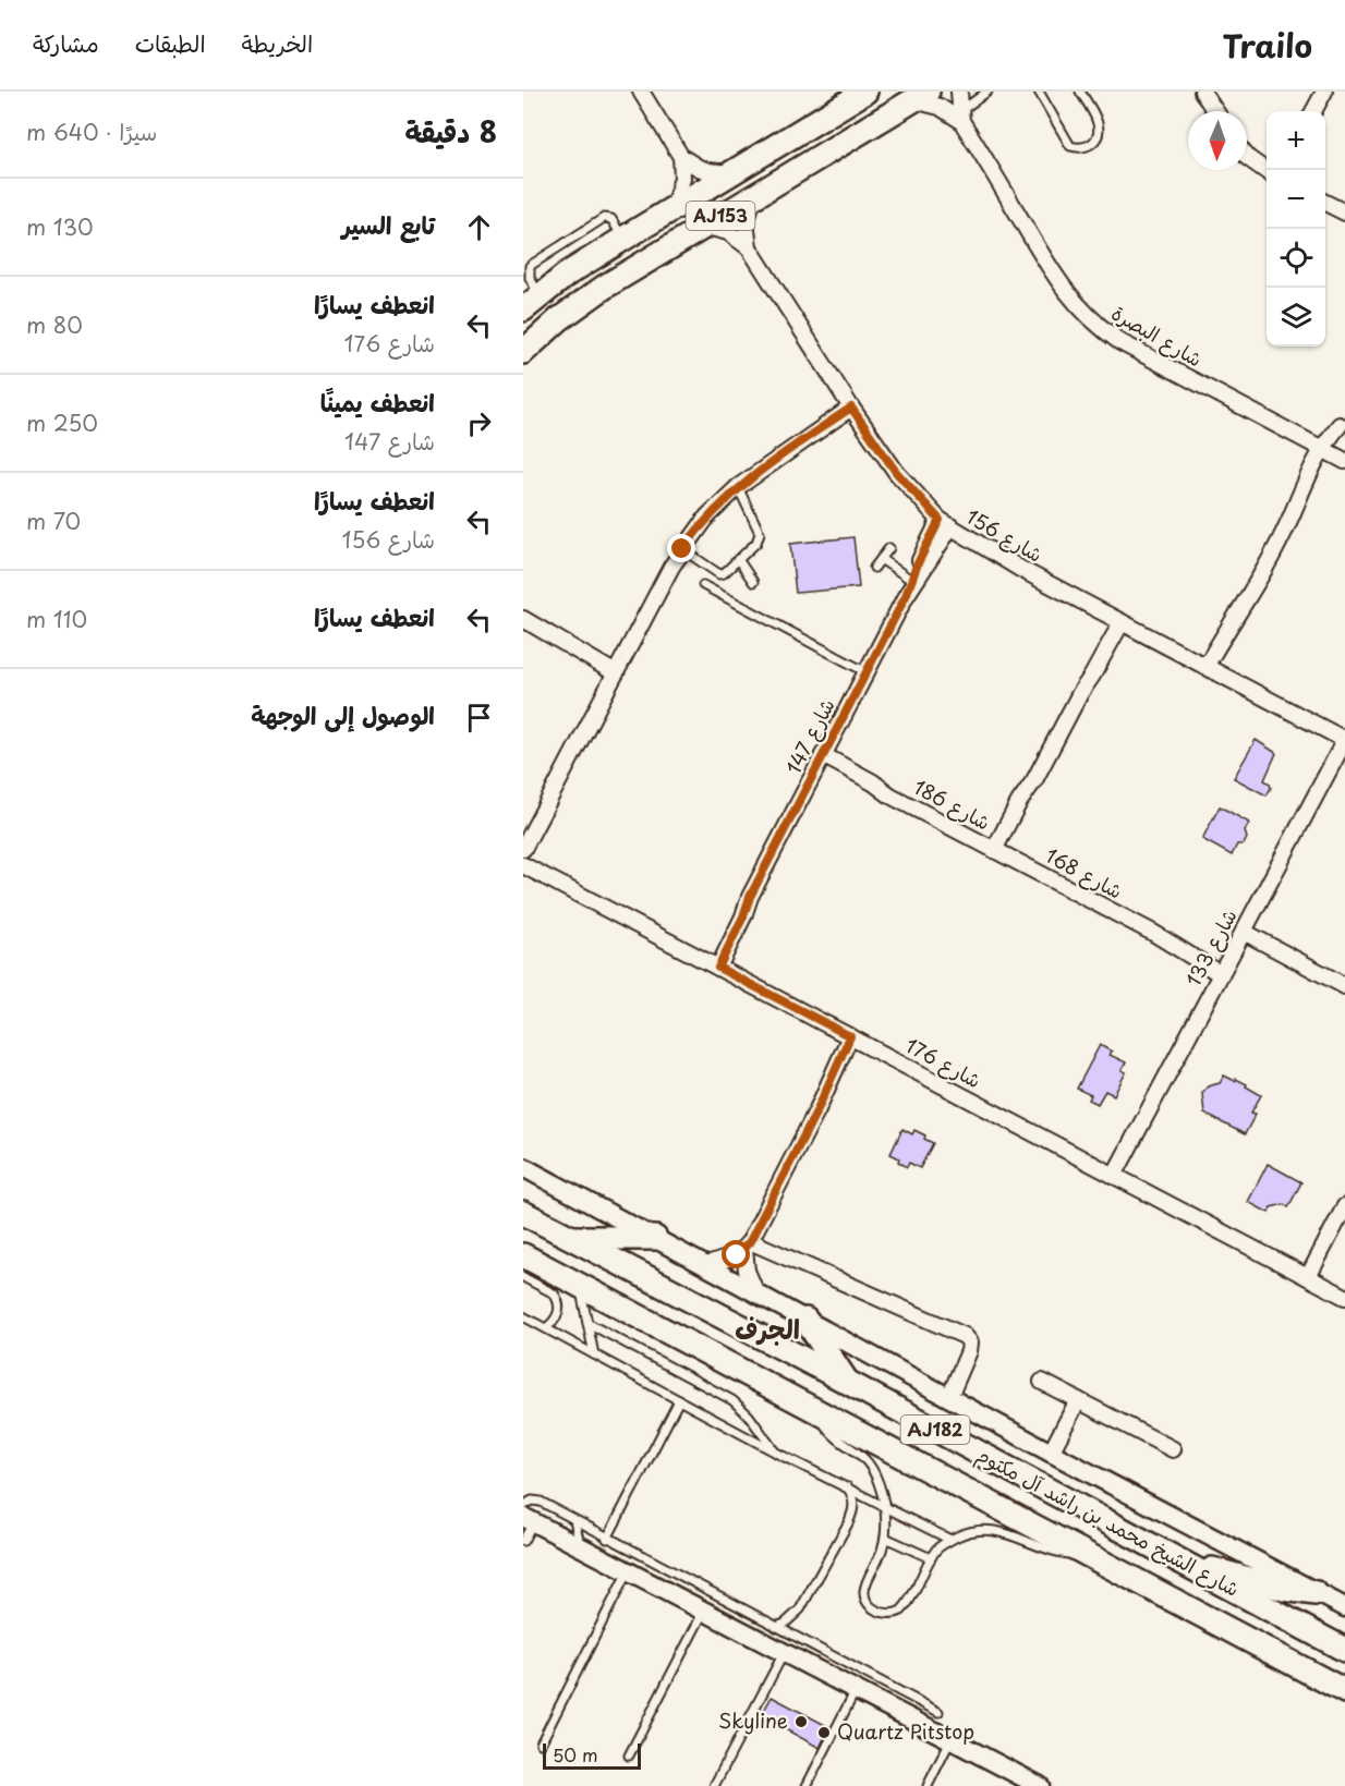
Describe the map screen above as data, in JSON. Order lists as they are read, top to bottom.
{
  "streets": {
    "main road": ["AJ153", "AJ182", "شارع الشيخ محمد بن راشد آل مكتوم"],
    "street": [
      "شارع البصرة",
      "شارع 156",
      "شارع 147",
      "شارع 186",
      "شارع 168",
      "شارع 133",
      "شارع 176"
    ]
  },
  "crossings": [
    ["AJ153", "شارع البصرة"],
    ["AJ153", "شارع 156"],
    ["شارع 156", "شارع 147"],
    ["شارع 156", "شارع 133"],
    ["شارع 147", "شارع 186"],
    ["شارع 147", "شارع 176"],
    ["شارع 186", "شارع 168"],
    ["شارع 168", "شارع 133"],
    ["شارع 133", "شارع 176"]
  ],
  "districts": ["الجرف"],
  "places": ["Skyline", "Quartz Pitstop"],
  "scale_bar": "50 m",
  "north": "bottom",
  "page": {
    "header": "Trailo",
    "nav": ["الخريطة", "الطبقات", "مشاركة"],
    "heading": ["8 دقيقة", "سيرًا · 640 m"],
    "map_buttons": ["+", "−"],
    "list": [
      ["تابع السير", "130 m"],
      ["انعطف يسارًا", "شارع 176", "80 m"],
      ["انعطف يمينًا", "شارع 147", "250 m"],
      ["انعطف يسارًا", "شارع 156", "70 m"],
      ["انعطف يسارًا", "110 m"],
      "الوصول إلى الوجهة"
    ],
    "scale": "50 m"
  }
}
